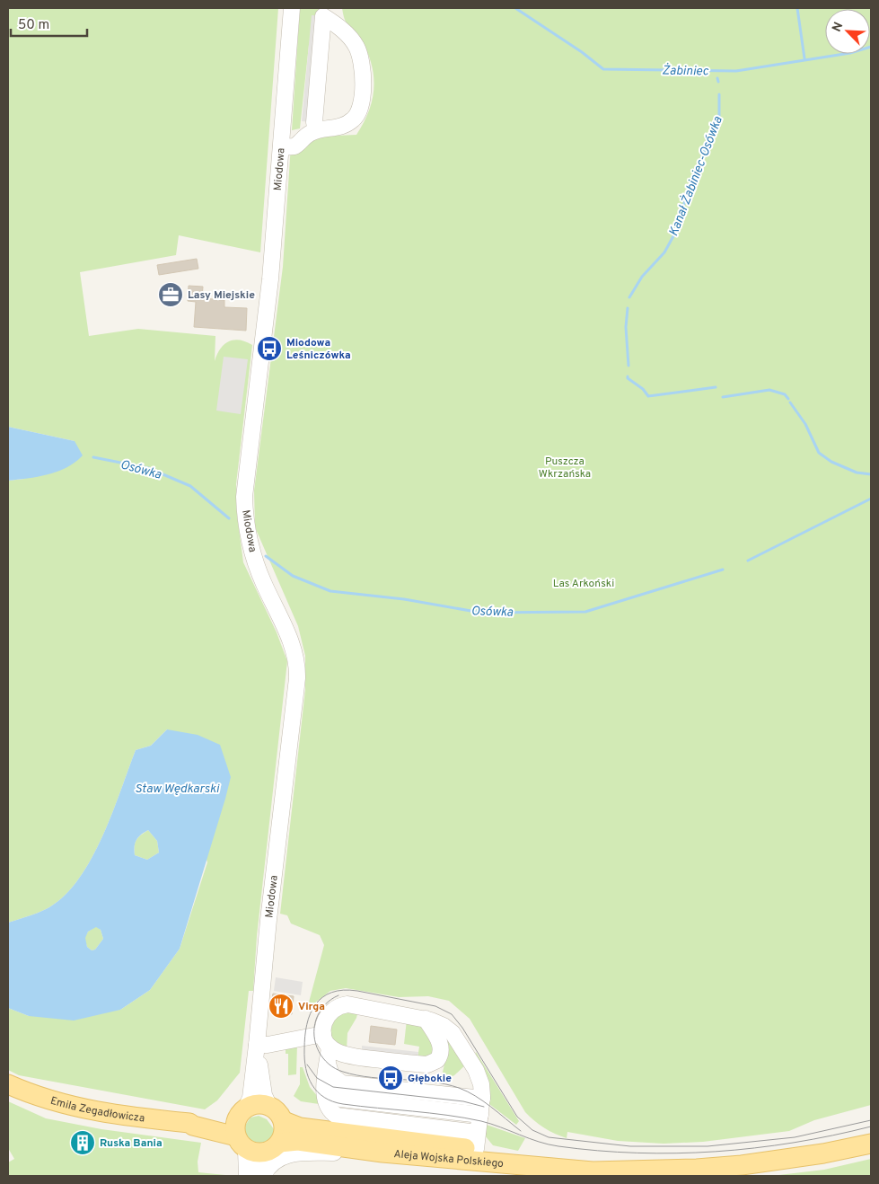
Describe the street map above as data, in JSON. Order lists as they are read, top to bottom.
{
  "streets": {
    "main road": ["Emila Zegadłowicza", "Aleja Wojska Polskiego"],
    "street": ["Miodowa"]
  },
  "crossings": [
    ["Miodowa", "Emila Zegadłowicza"],
    ["Miodowa", "Aleja Wojska Polskiego"],
    ["Emila Zegadłowicza", "Aleja Wojska Polskiego"]
  ],
  "water": [
    "Żabiniec",
    "Kanał Żabiniec-Osówka",
    "Osówka",
    "Staw Wędkarski"
  ],
  "parks": ["Puszcza Wkrzańska", "Las Arkoński"],
  "places": {
    "office": ["Lasy Miejskie"],
    "bus stop": ["Miodowa Leśniczówka", "Głębokie"],
    "restaurant": ["Virga"],
    "building": ["Ruska Bania"]
  },
  "scale_bar": "50 m",
  "north": "top left"
}
